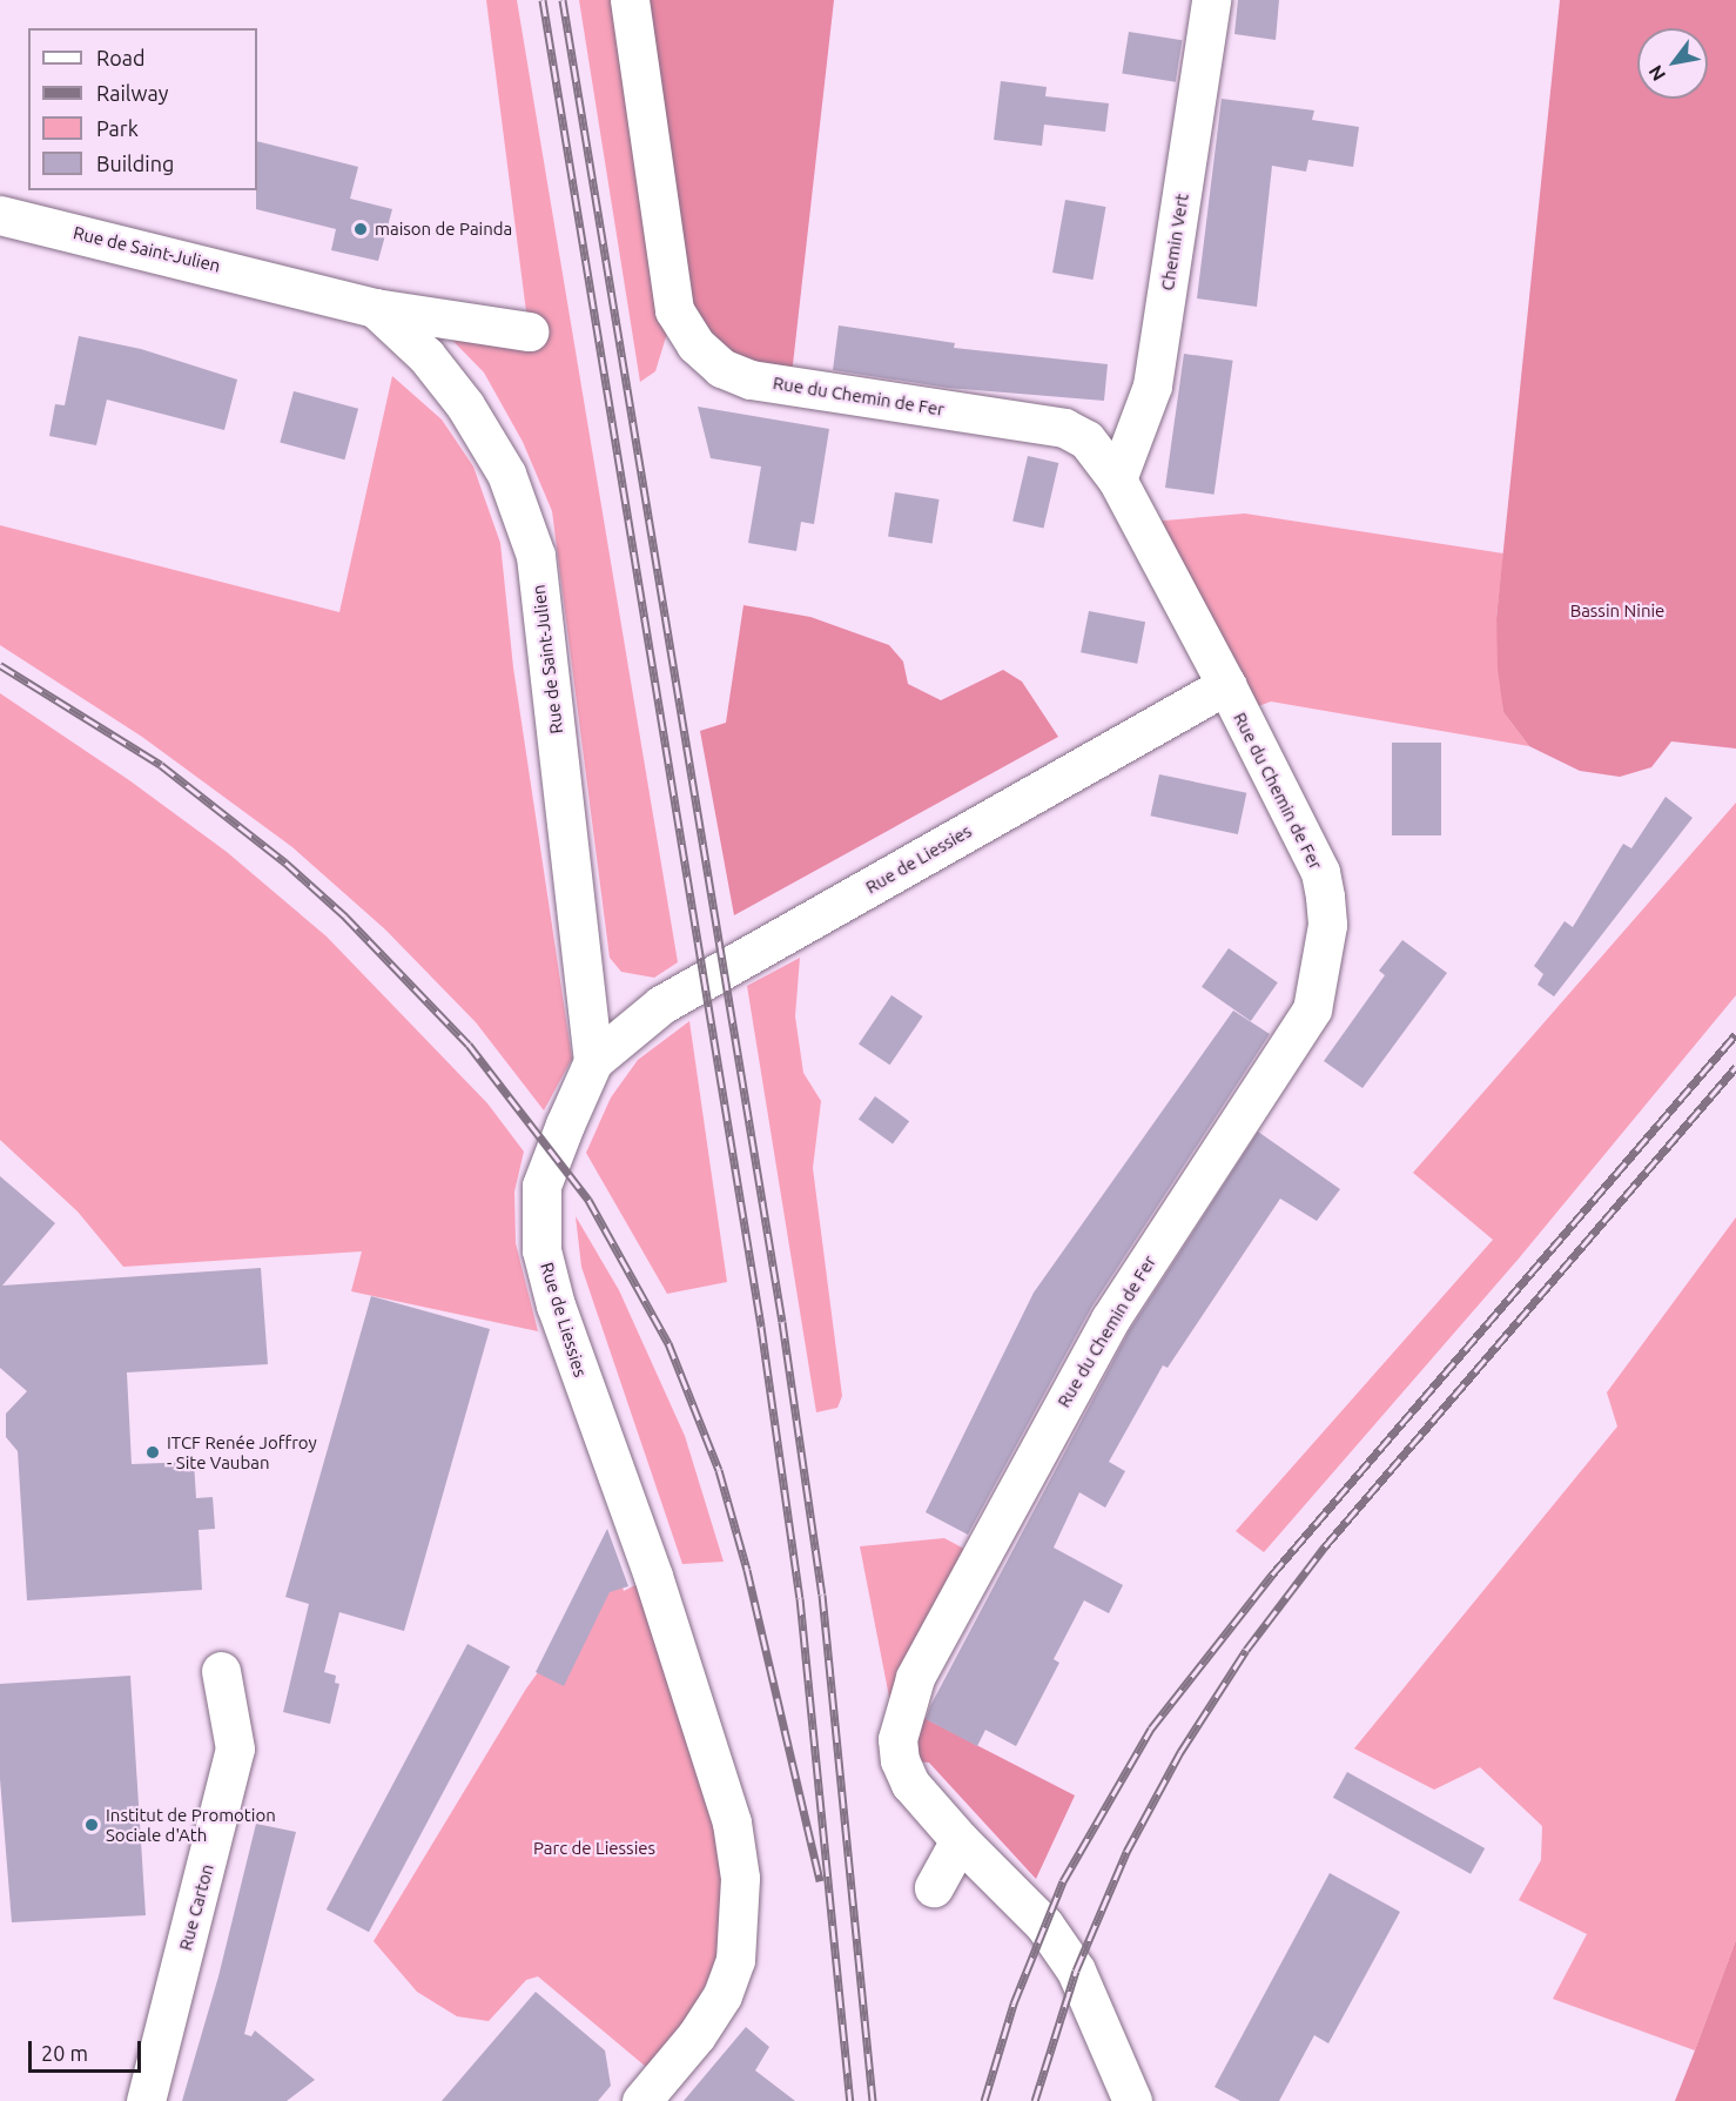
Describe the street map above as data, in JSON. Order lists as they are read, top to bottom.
{
  "streets": {
    "street": [
      "Chemin Vert",
      "Rue de Saint-Julien",
      "Rue du Chemin de Fer",
      "Rue de Liessies",
      "Rue Carton"
    ]
  },
  "crossings": [
    ["Chemin Vert", "Rue du Chemin de Fer"],
    ["Rue de Saint-Julien", "Rue de Liessies"],
    ["Rue du Chemin de Fer", "Rue de Liessies"]
  ],
  "parks": ["Bassin Ninie", "Parc de Liessies"],
  "places": ["maison de Painda", "ITCF Renée Joffroy - Site Vauban", "Institut de Promotion Sociale d'Ath"],
  "legend": [
    "Road",
    "Railway",
    "Park",
    "Building"
  ],
  "scale_bar": "20 m",
  "north": "bottom left"
}
